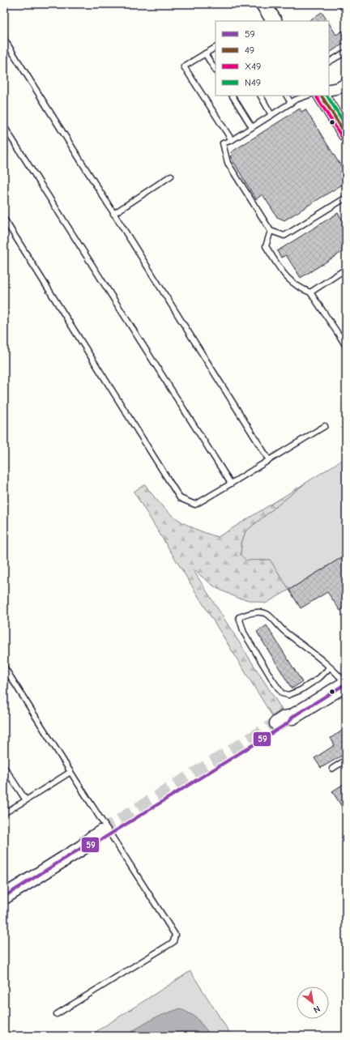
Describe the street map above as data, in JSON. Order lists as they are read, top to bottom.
{
  "lines": [
    "transit line 49",
    "transit line N49",
    "transit line X49",
    "transit line 59"
  ],
  "legend": [
    "59",
    "49",
    "X49",
    "N49"
  ],
  "north": "bottom right"
}
